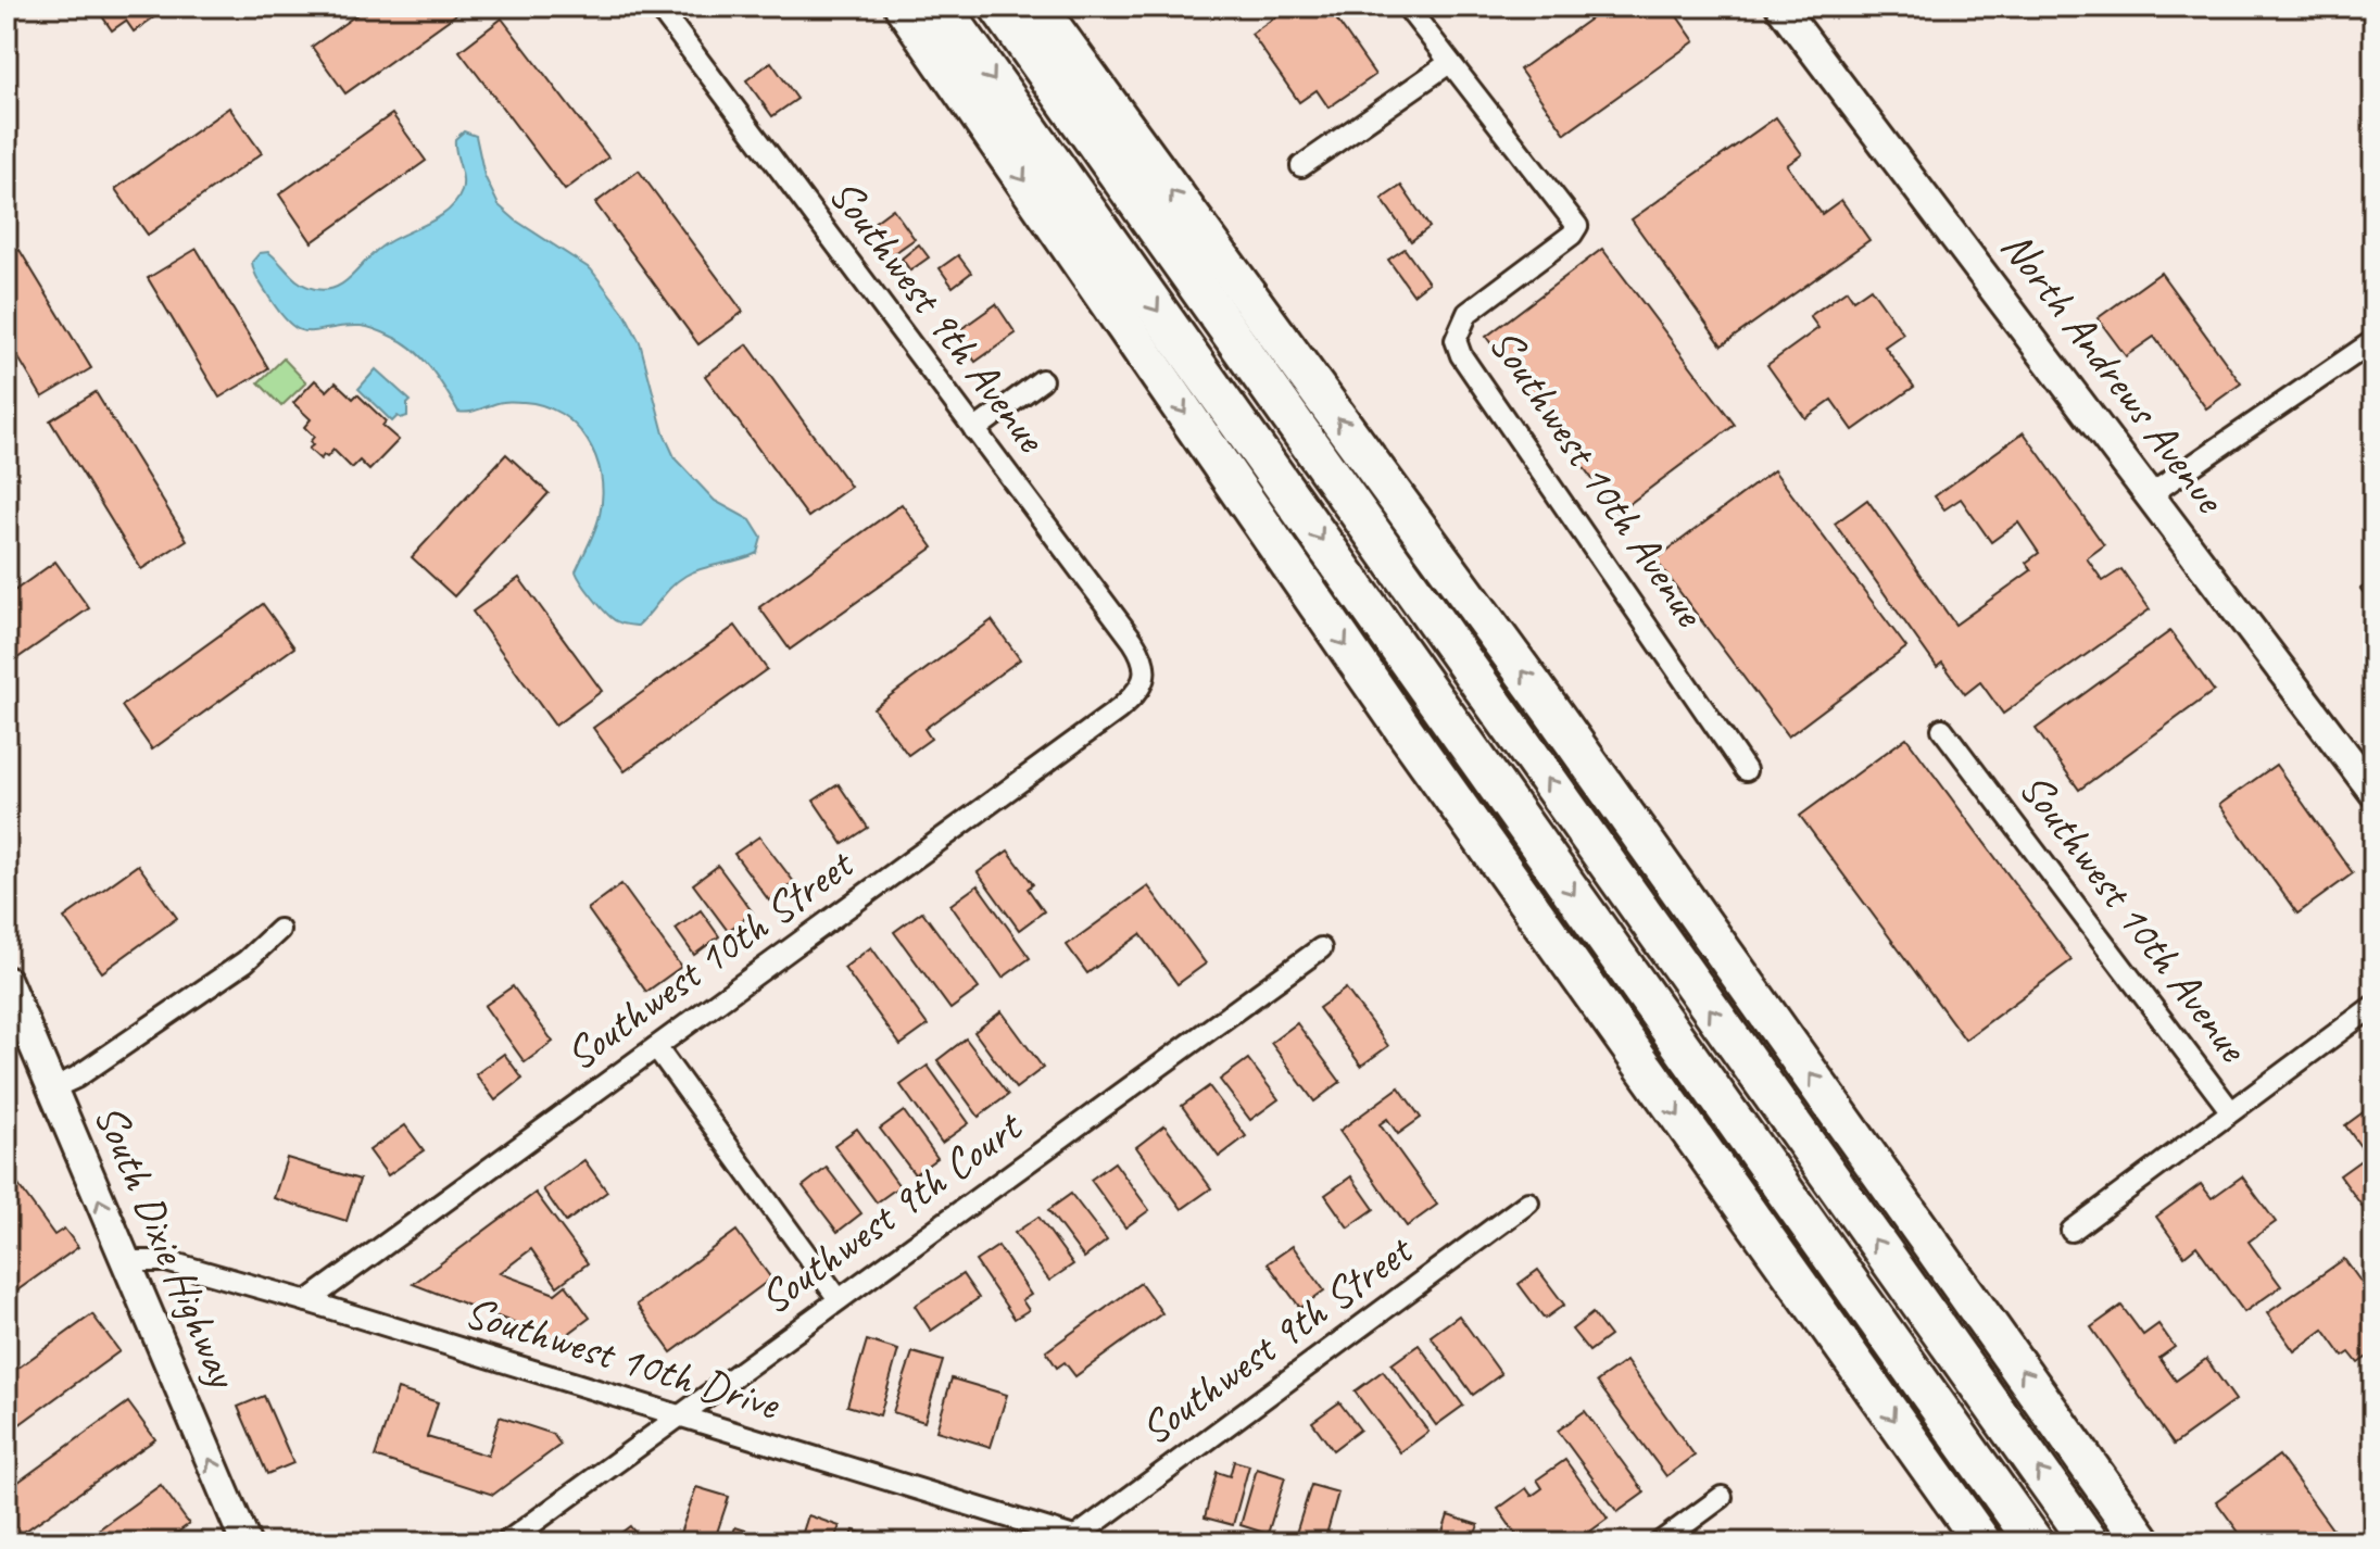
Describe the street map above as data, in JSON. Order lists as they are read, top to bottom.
{
  "streets": {
    "main road": ["North Andrews Avenue", "South Dixie Highway"],
    "street": [
      "Southwest 9th Avenue",
      "Southwest 10th Avenue",
      "Southwest 10th Street",
      "Southwest 9th Court",
      "Southwest 9th Street",
      "Southwest 10th Drive"
    ]
  },
  "crossings": [
    ["Southwest 9th Avenue", "Southwest 10th Street"],
    ["Southwest 10th Street", "Southwest 10th Drive"],
    ["Southwest 9th Court", "Southwest 10th Drive"],
    ["South Dixie Highway", "Southwest 10th Drive"],
    ["Southwest 9th Street", "Southwest 10th Drive"]
  ],
  "one_way": ["South Dixie Highway"]
}
